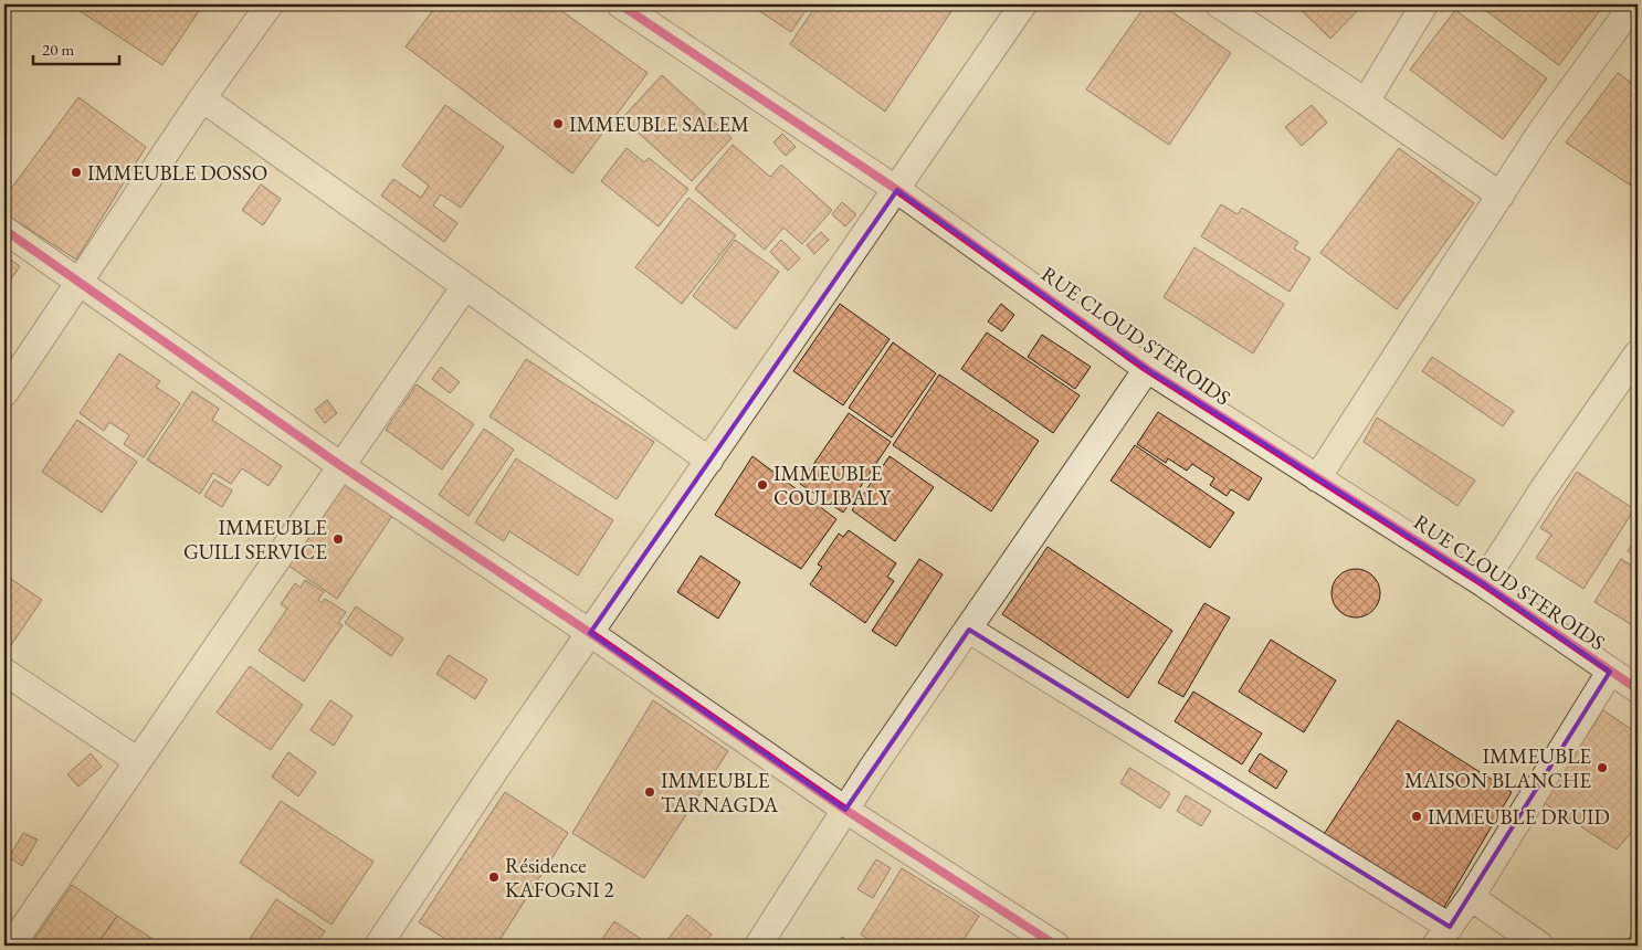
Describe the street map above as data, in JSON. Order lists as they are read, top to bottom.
{
  "streets": {
    "street": ["RUE CLOUD STEROIDS"]
  },
  "places": [
    "IMMEUBLE SALEM",
    "IMMEUBLE DOSSO",
    "IMMEUBLE COULIBALY",
    "IMMEUBLE GUILI SERVICE",
    "IMMEUBLE MAISON BLANCHE",
    "IMMEUBLE TARNAGDA",
    "IMMEUBLE DRUID",
    "Résidence KAFOGNI 2"
  ],
  "scale_bar": "20 m"
}
